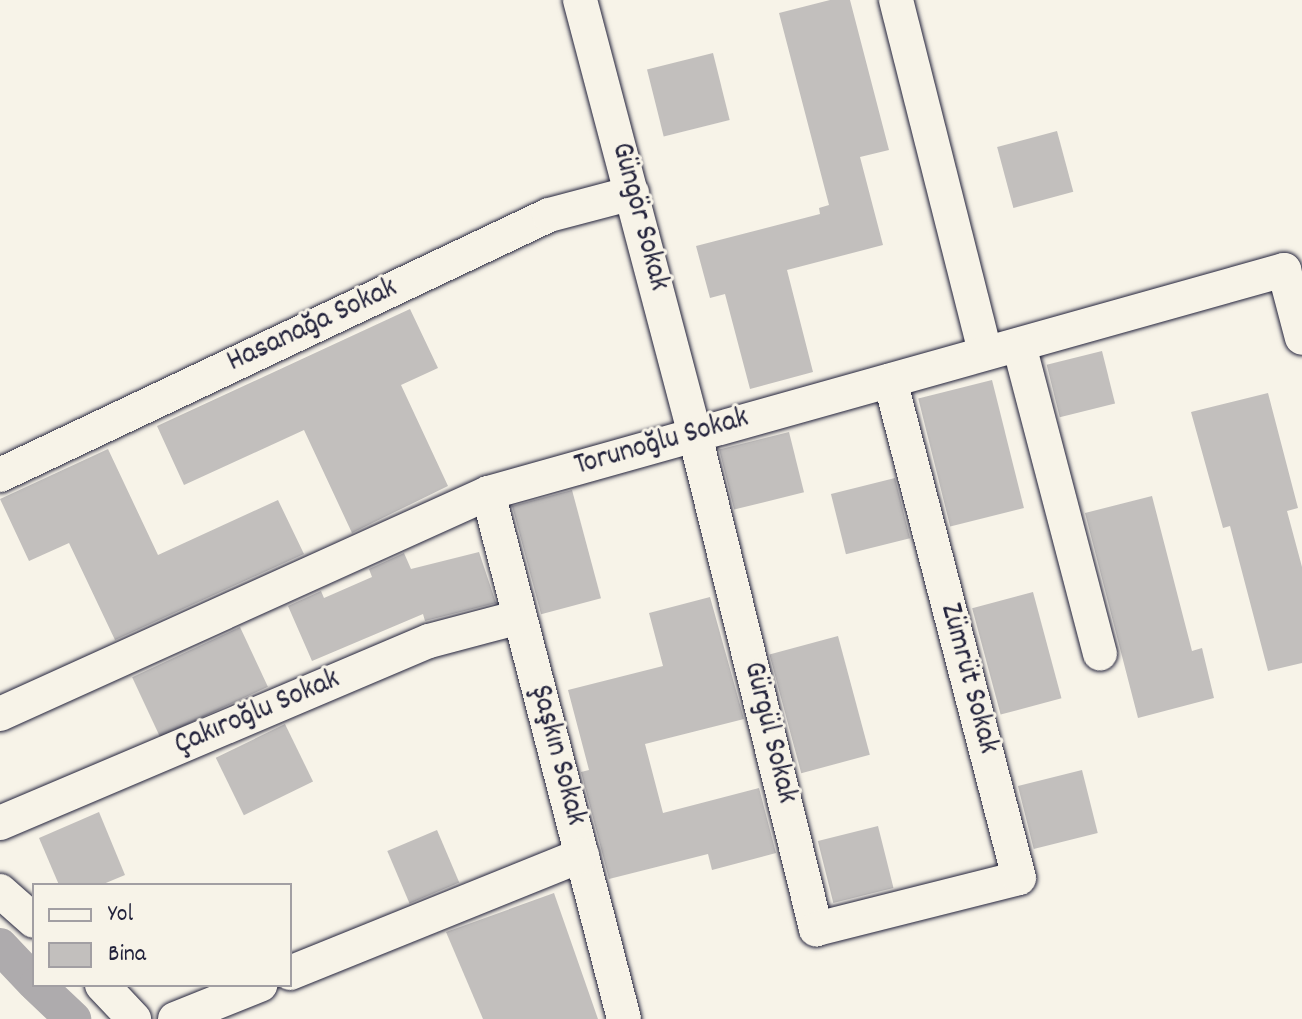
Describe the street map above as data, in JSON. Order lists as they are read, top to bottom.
{
  "streets": {
    "street": [
      "Güngör Sokak",
      "Hasanağa Sokak",
      "Torunoğlu Sokak",
      "Zümrüt Sokak",
      "Çakıroğlu Sokak",
      "Gürgül Sokak",
      "Şaşkın Sokak"
    ]
  },
  "crossings": [
    ["Güngör Sokak", "Hasanağa Sokak"],
    ["Güngör Sokak", "Torunoğlu Sokak"],
    ["Güngör Sokak", "Gürgül Sokak"],
    ["Torunoğlu Sokak", "Zümrüt Sokak"],
    ["Torunoğlu Sokak", "Gürgül Sokak"],
    ["Torunoğlu Sokak", "Şaşkın Sokak"],
    ["Zümrüt Sokak", "Gürgül Sokak"],
    ["Çakıroğlu Sokak", "Şaşkın Sokak"]
  ],
  "legend": ["Yol", "Bina"]
}
